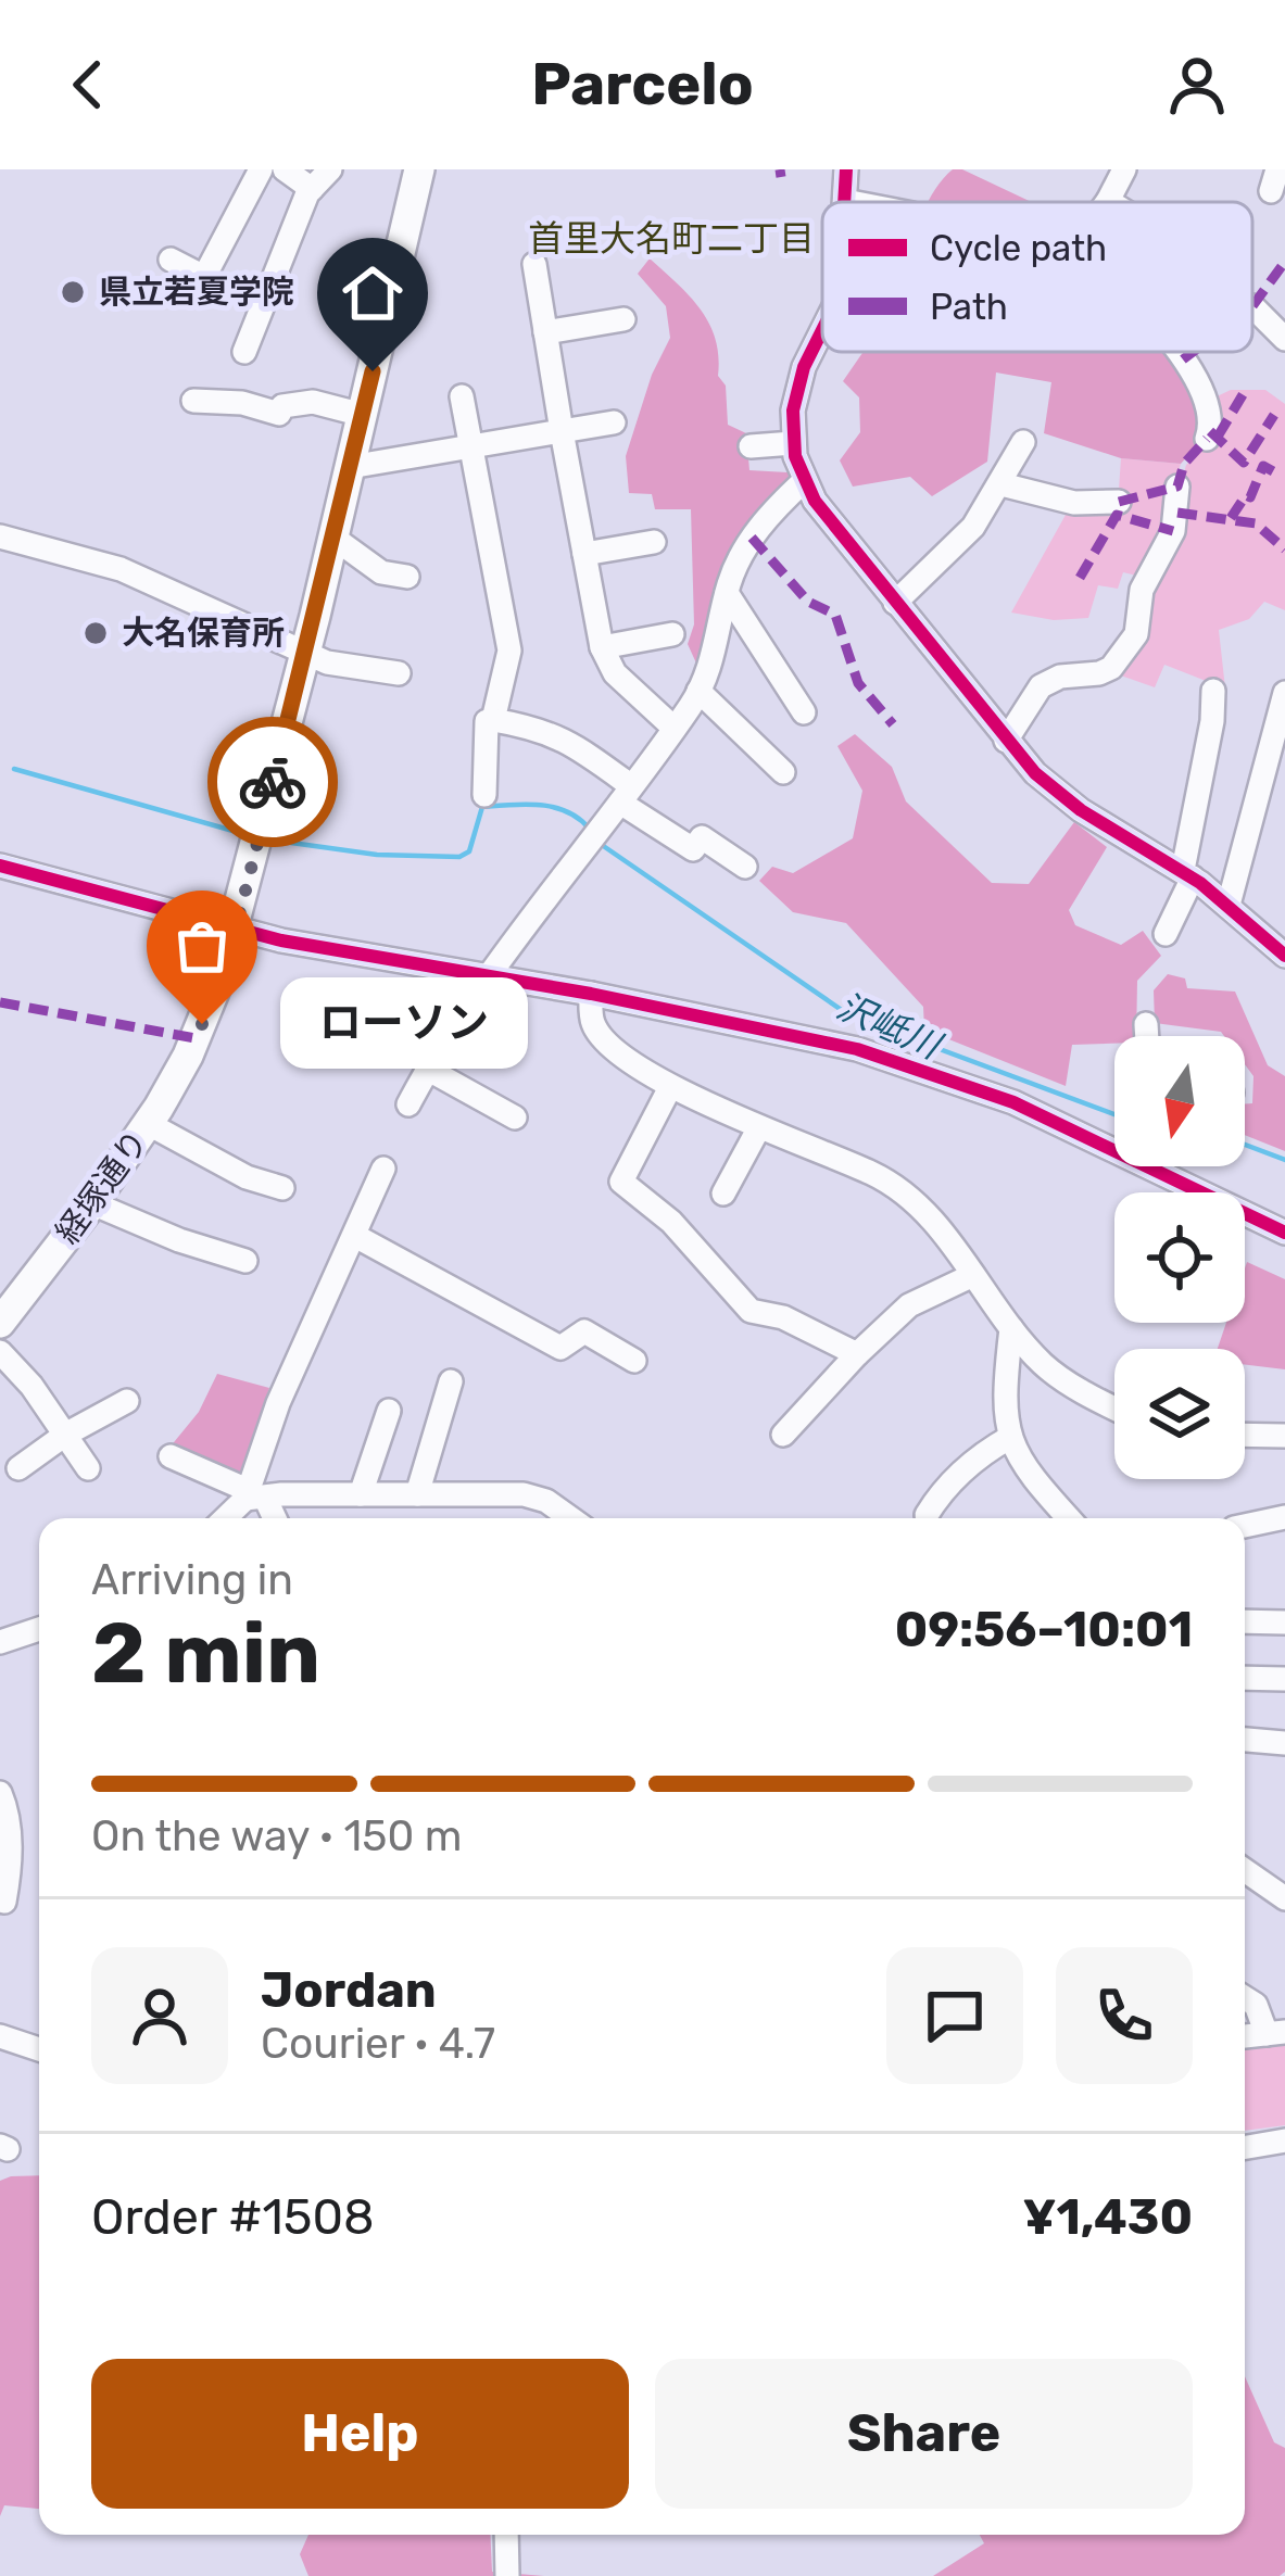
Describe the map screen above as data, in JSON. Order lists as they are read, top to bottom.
{
  "streets": {
    "main road": ["経塚通り"]
  },
  "districts": ["首里大名町二丁目"],
  "water": ["沢岻川"],
  "places": ["県立若夏学院", "大名保育所", "ローソン"],
  "legend": ["Cycle path", "Path"],
  "north": "bottom",
  "page": {
    "header": "Parcelo",
    "bubble": "ローソン",
    "heading": ["2 min", "Arriving in", "09:56–10:01"],
    "panel": [
      "Jordan",
      "Courier · 4.7",
      "Order #1508",
      "¥1,430"
    ],
    "bar": "On the way · 150 m",
    "buttons": ["Help", "Share"]
  }
}
